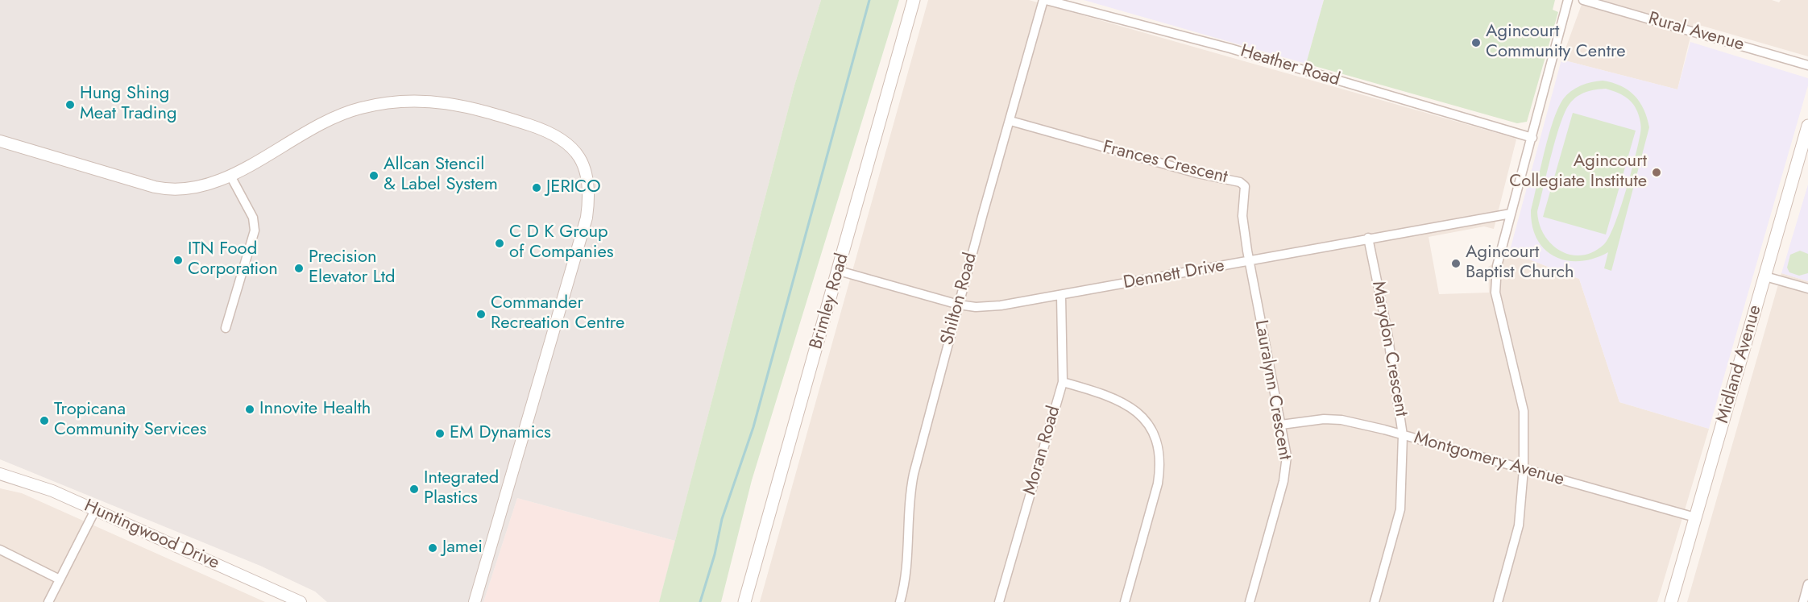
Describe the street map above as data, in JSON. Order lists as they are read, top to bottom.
{
  "streets": {
    "main road": ["Brimley Road", "Midland Avenue"],
    "street": [
      "Rural Avenue",
      "Heather Road",
      "Frances Crescent",
      "Dennett Drive",
      "Shilton Road",
      "Marydon Crescent",
      "Lauralynn Crescent",
      "Moran Road",
      "Montgomery Avenue",
      "Huntingwood Drive"
    ]
  },
  "crossings": [
    ["Heather Road", "Shilton Road"],
    ["Frances Crescent", "Dennett Drive"],
    ["Frances Crescent", "Shilton Road"],
    ["Frances Crescent", "Lauralynn Crescent"],
    ["Dennett Drive", "Shilton Road"],
    ["Dennett Drive", "Brimley Road"],
    ["Dennett Drive", "Marydon Crescent"],
    ["Dennett Drive", "Lauralynn Crescent"],
    ["Dennett Drive", "Moran Road"],
    ["Marydon Crescent", "Montgomery Avenue"],
    ["Midland Avenue", "Montgomery Avenue"],
    ["Lauralynn Crescent", "Montgomery Avenue"]
  ],
  "places": [
    "Agincourt Community Centre",
    "Hung Shing Meat Trading",
    "Agincourt Collegiate Institute",
    "Allcan Stencil & Label System",
    "JERICO",
    "C D K Group of Companies",
    "ITN Food Corporation",
    "Agincourt Baptist Church",
    "Precision Elevator Ltd",
    "Commander Recreation Centre",
    "Innovite Health",
    "Tropicana Community Services",
    "EM Dynamics",
    "Integrated Plastics",
    "Jamei"
  ]
}
